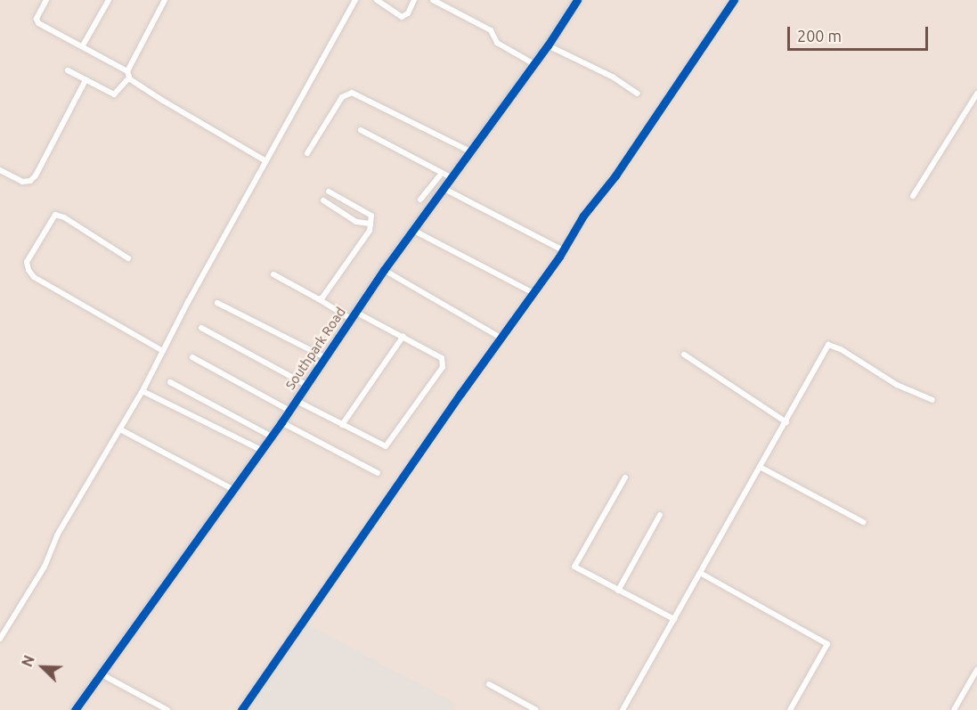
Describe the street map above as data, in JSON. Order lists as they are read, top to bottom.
{
  "streets": {
    "street": ["Southpark Road"]
  },
  "scale_bar": "200 m",
  "north": "top left"
}
